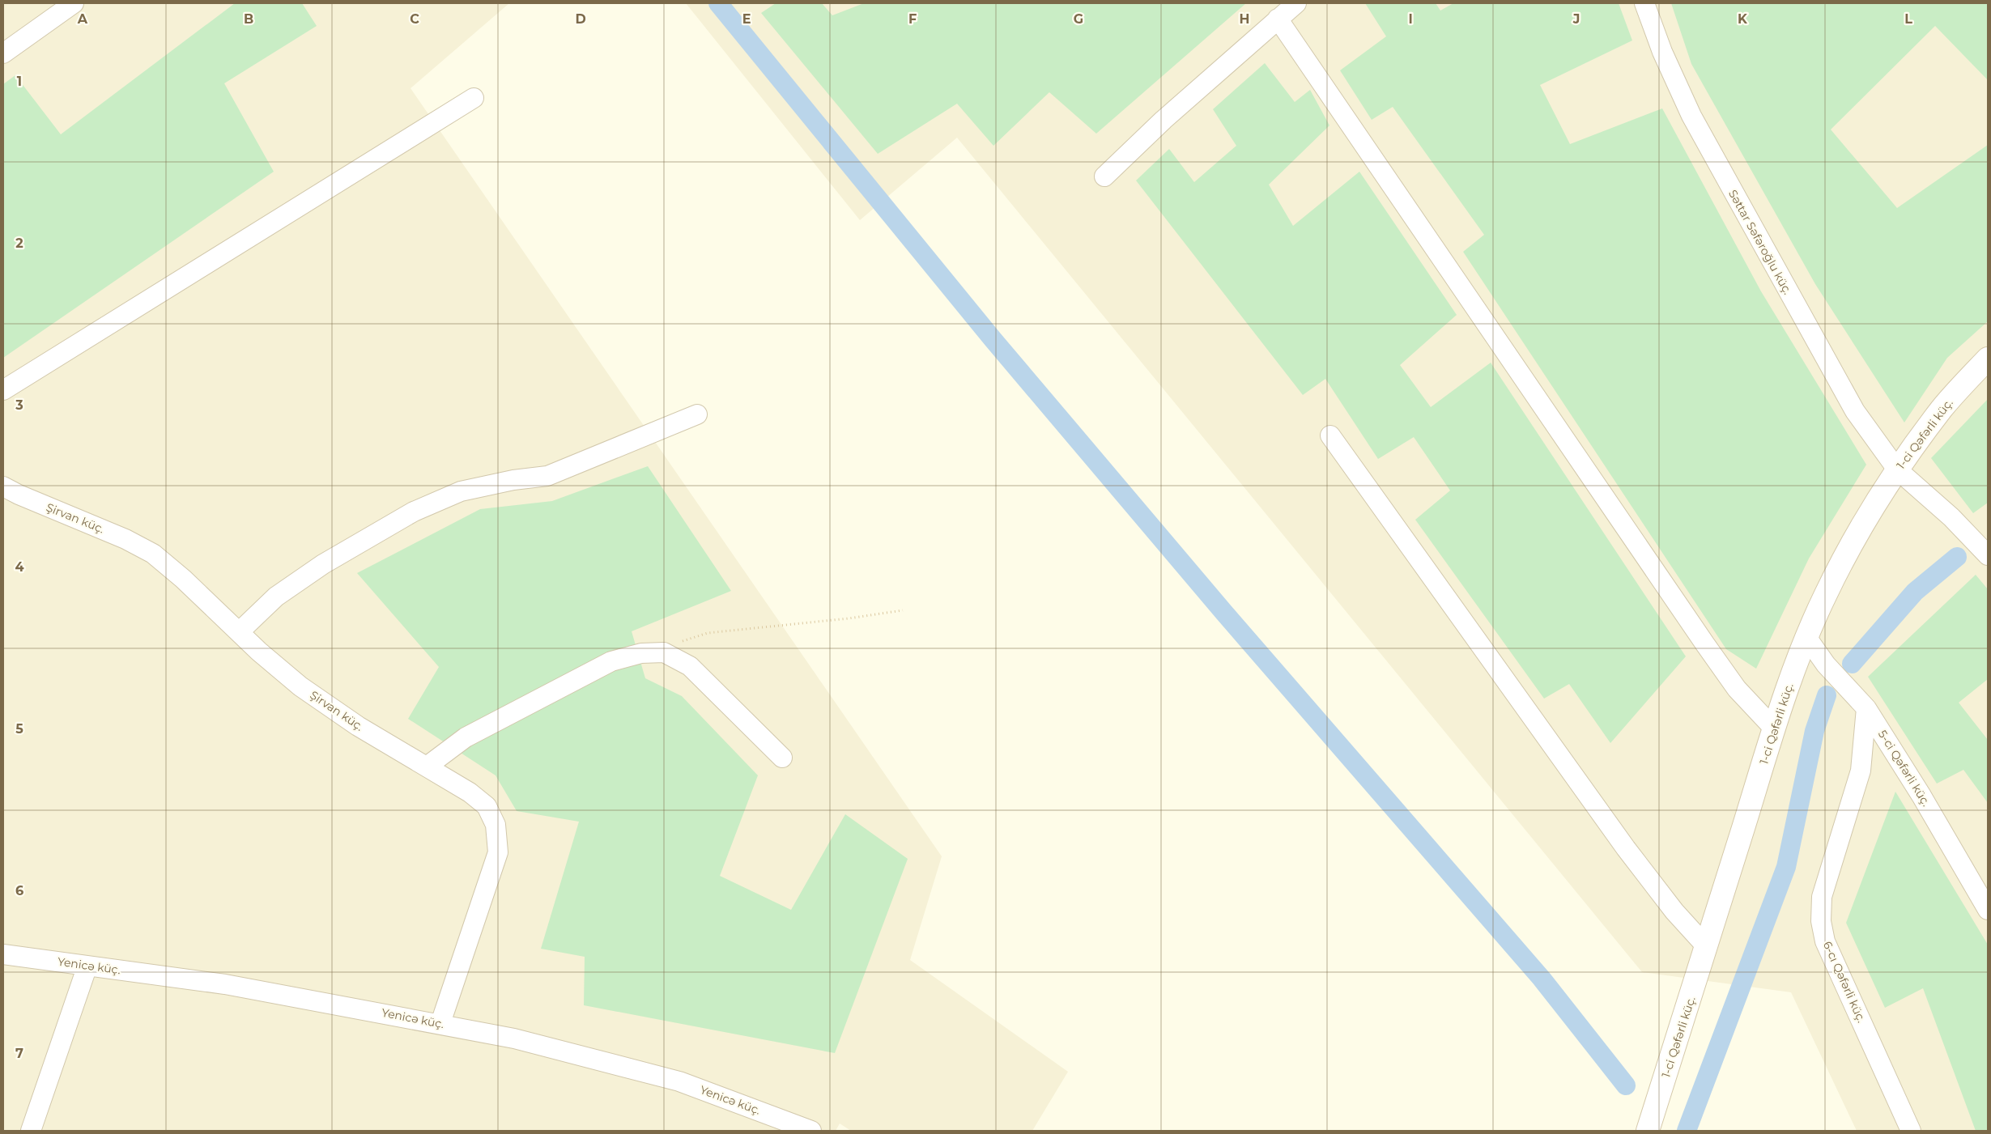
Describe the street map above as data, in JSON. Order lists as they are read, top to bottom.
{
  "streets": {
    "street": [
      "Səttar Səfəroğlu küç.",
      "1-ci Qəfərli küç.",
      "Şirvan küç.",
      "5-ci Qəfərli küç.",
      "Yenicə küç.",
      "6-cı Qəfərli küç."
    ]
  },
  "crossings": [
    ["Səttar Səfəroğlu küç.", "1-ci Qəfərli küç."],
    ["1-ci Qəfərli küç.", "5-ci Qəfərli küç."],
    ["Şirvan küç.", "Yenicə küç."],
    ["5-ci Qəfərli küç.", "6-cı Qəfərli küç."]
  ],
  "grid": {
    "columns": [
      "A",
      "B",
      "C",
      "D",
      "E",
      "F",
      "G",
      "H",
      "I",
      "J",
      "K",
      "L"
    ],
    "rows": [
      "1",
      "2",
      "3",
      "4",
      "5",
      "6",
      "7"
    ]
  }
}
